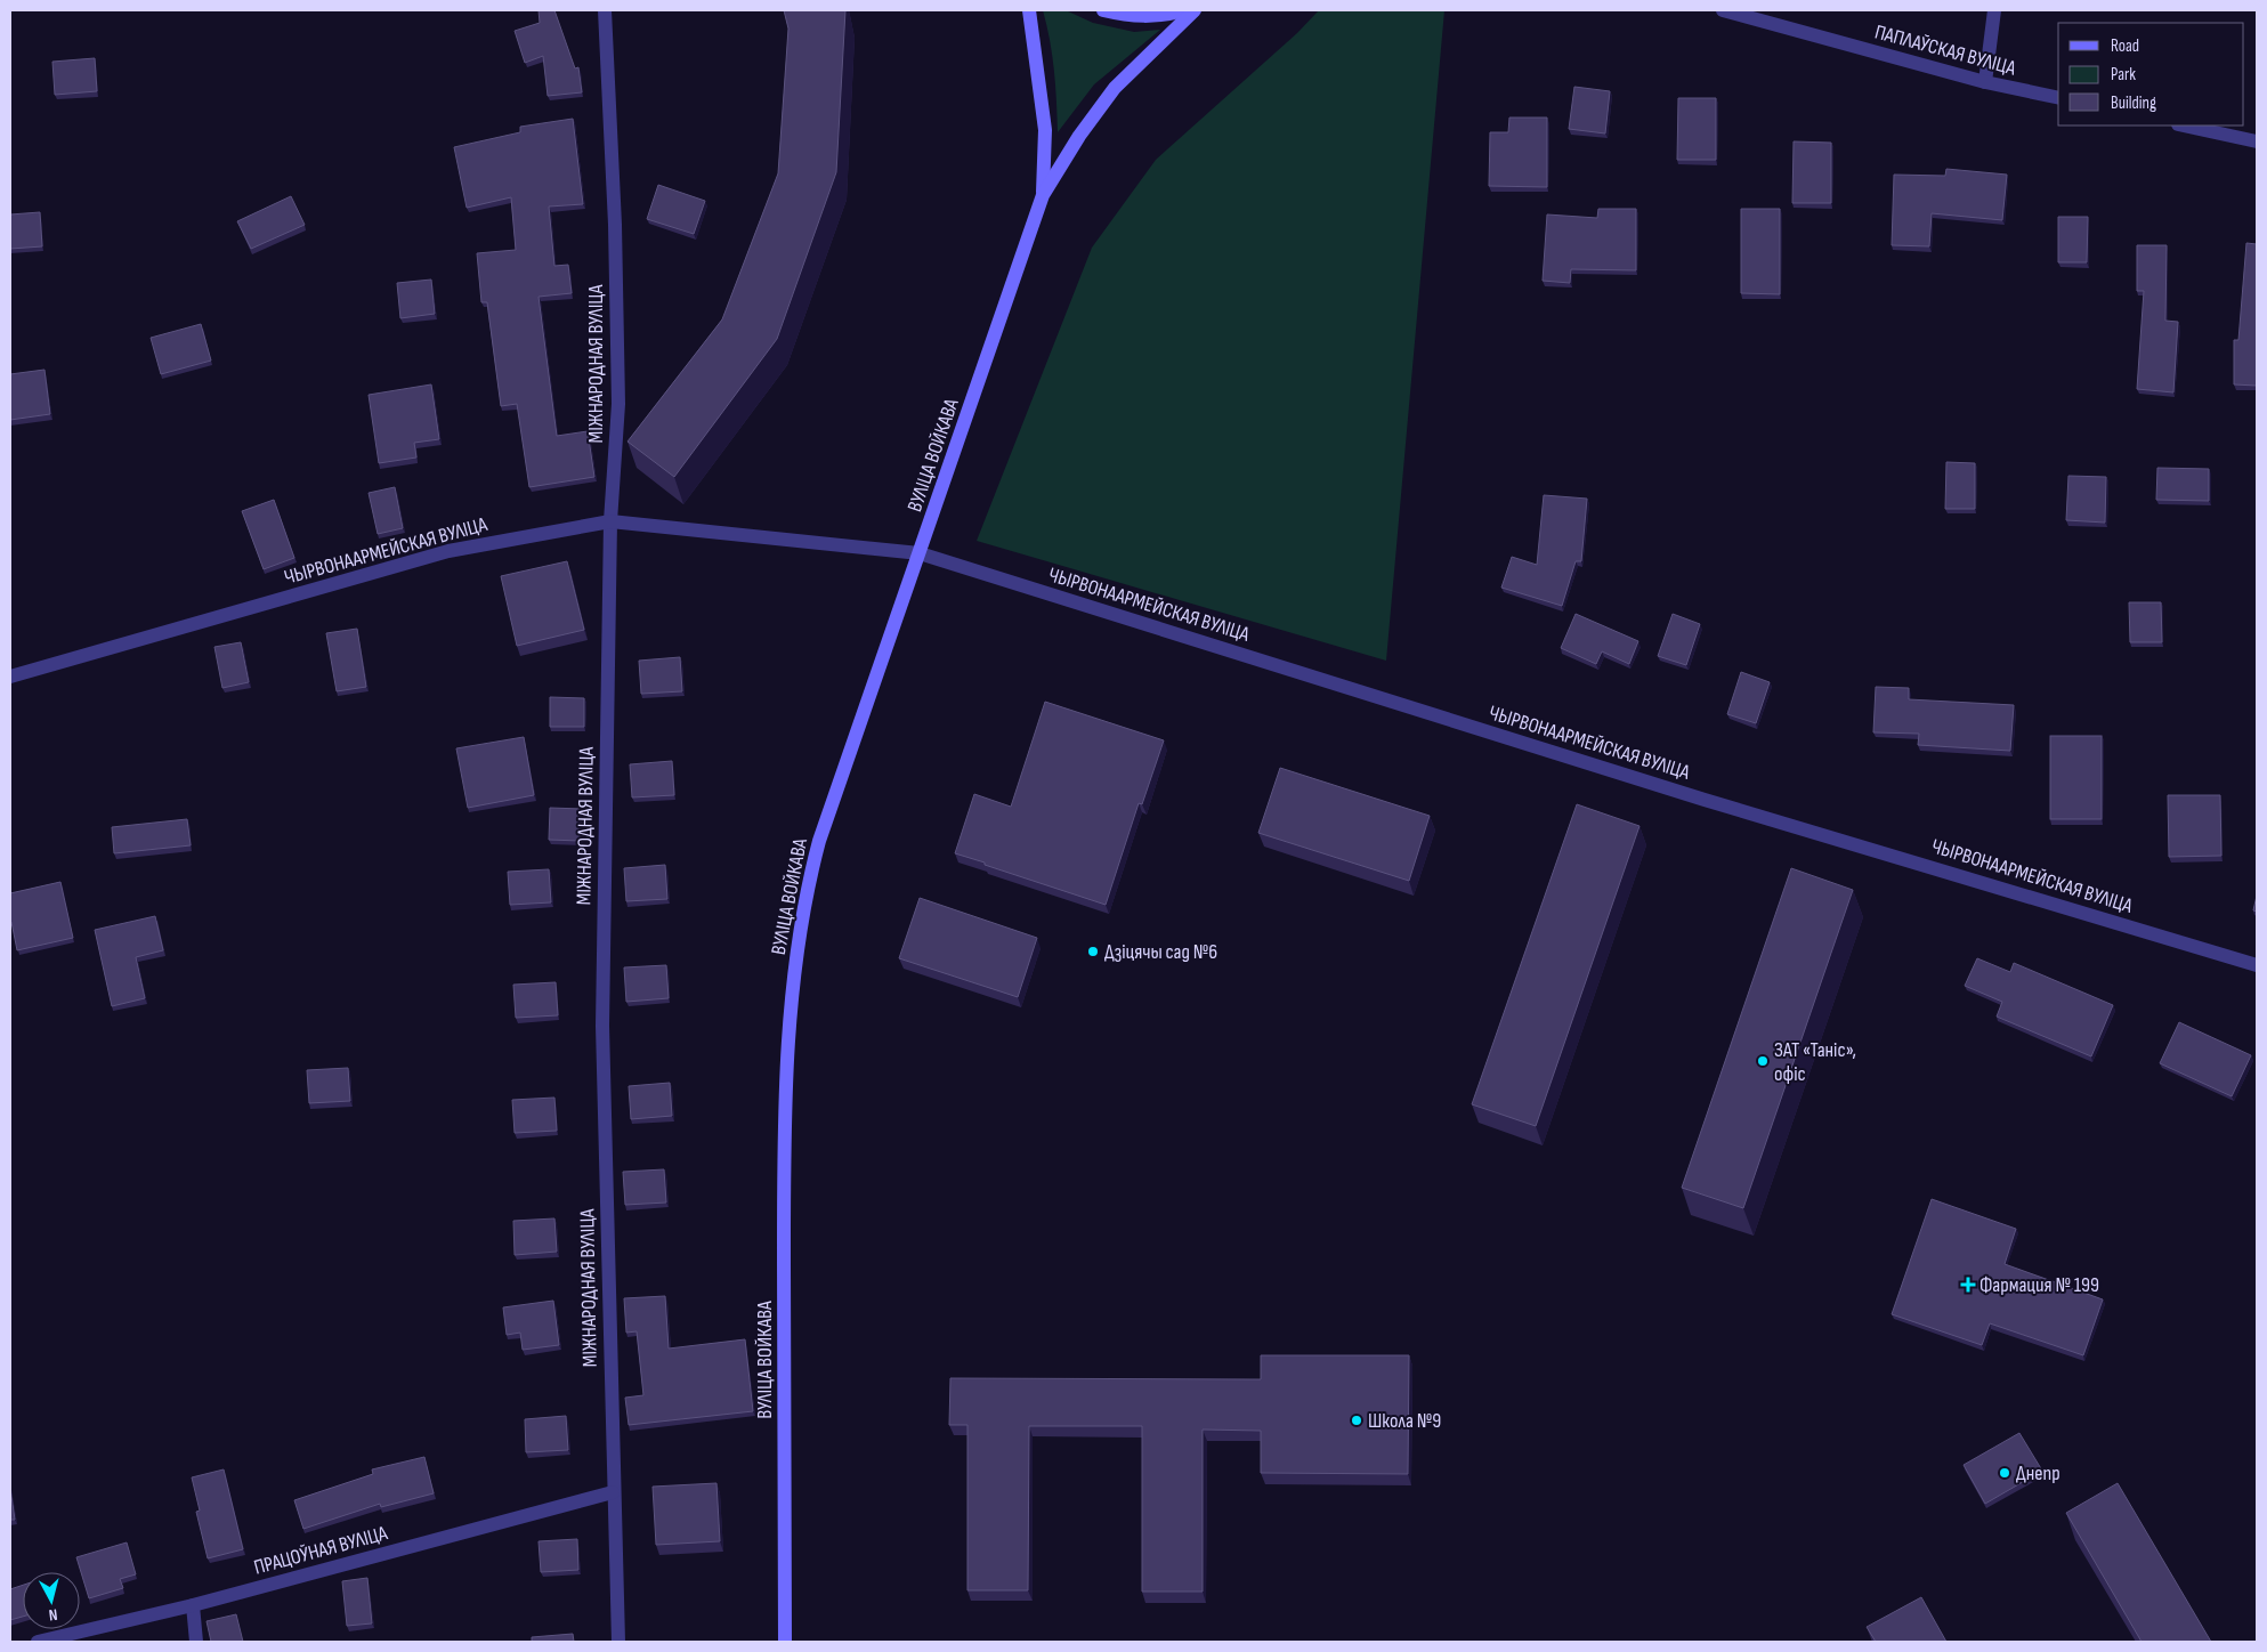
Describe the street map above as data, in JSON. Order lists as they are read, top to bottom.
{
  "streets": {
    "main road": ["ВУЛІЦА ВОЙКАВА"],
    "street": [
      "ПАПЛАЎСКАЯ ВУЛІЦА",
      "МІЖНАРОДНАЯ ВУЛІЦА",
      "ЧЫРВОНААРМЕЙСКАЯ ВУЛІЦА",
      "ПРАЦОЎНАЯ ВУЛІЦА"
    ]
  },
  "crossings": [
    ["МІЖНАРОДНАЯ ВУЛІЦА", "ЧЫРВОНААРМЕЙСКАЯ ВУЛІЦА"],
    ["МІЖНАРОДНАЯ ВУЛІЦА", "ПРАЦОЎНАЯ ВУЛІЦА"],
    ["ВУЛІЦА ВОЙКАВА", "ЧЫРВОНААРМЕЙСКАЯ ВУЛІЦА"]
  ],
  "places": {
    "other": [
      "Дзіцячы сад №6",
      "ЗАТ «Таніс», офіс",
      "Школа №9",
      "Днепр"
    ],
    "health": ["Фармация № 199"]
  },
  "legend": ["Road", "Park", "Building"],
  "north": "bottom"
}
